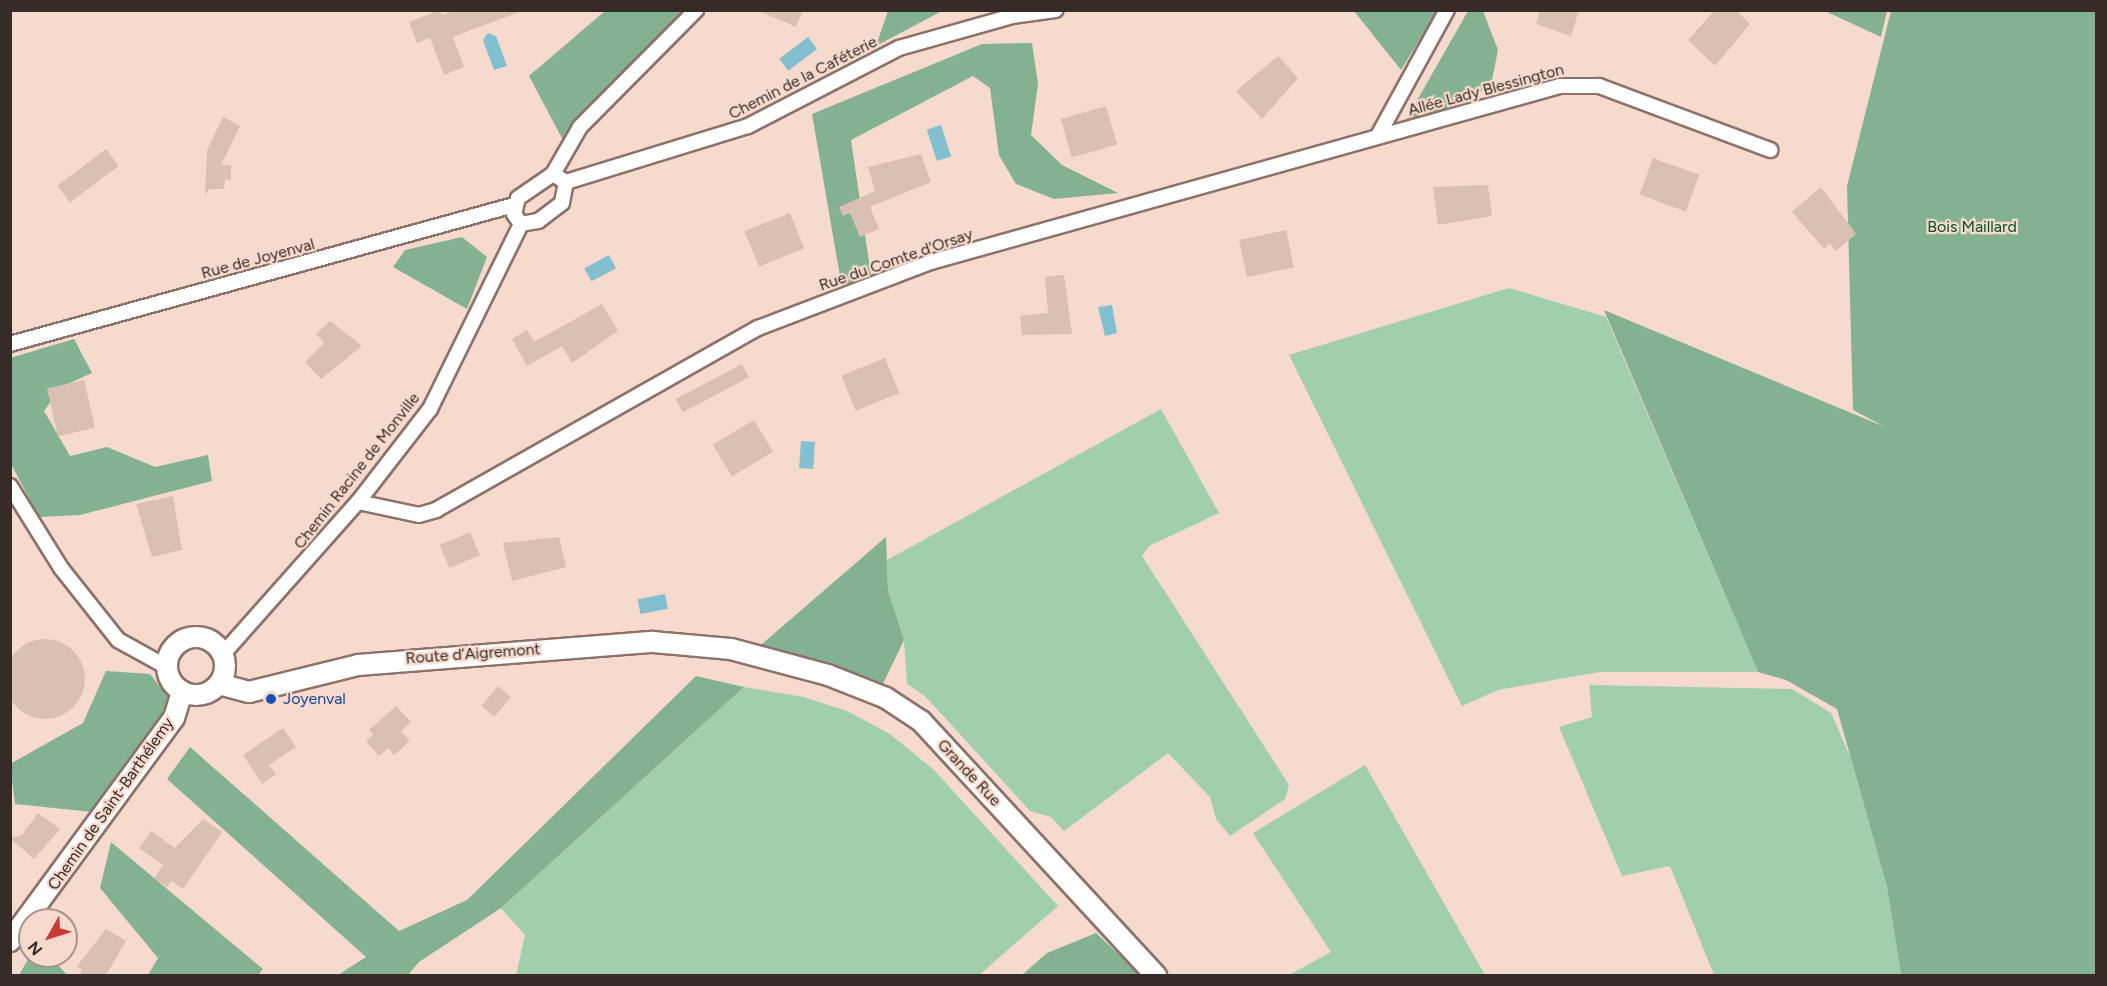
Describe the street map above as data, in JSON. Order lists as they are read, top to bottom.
{
  "streets": {
    "street": [
      "Chemin de la Caféterie",
      "Allée Lady Blessington",
      "Rue de Joyenval",
      "Rue du Comte d'Orsay",
      "Chemin Racine de Monville",
      "Route d’Aigremont",
      "Grande Rue",
      "Chemin de Saint-Barthélemy"
    ]
  },
  "crossings": [
    ["Allée Lady Blessington", "Rue du Comte d'Orsay"],
    ["Rue du Comte d'Orsay", "Chemin Racine de Monville"],
    ["Chemin Racine de Monville", "Route d’Aigremont"],
    ["Chemin Racine de Monville", "Chemin de Saint-Barthélemy"],
    ["Route d’Aigremont", "Grande Rue"],
    ["Route d’Aigremont", "Chemin de Saint-Barthélemy"]
  ],
  "parks": ["Bois Maillard"],
  "places": ["Joyenval"],
  "north": "bottom left"
}
